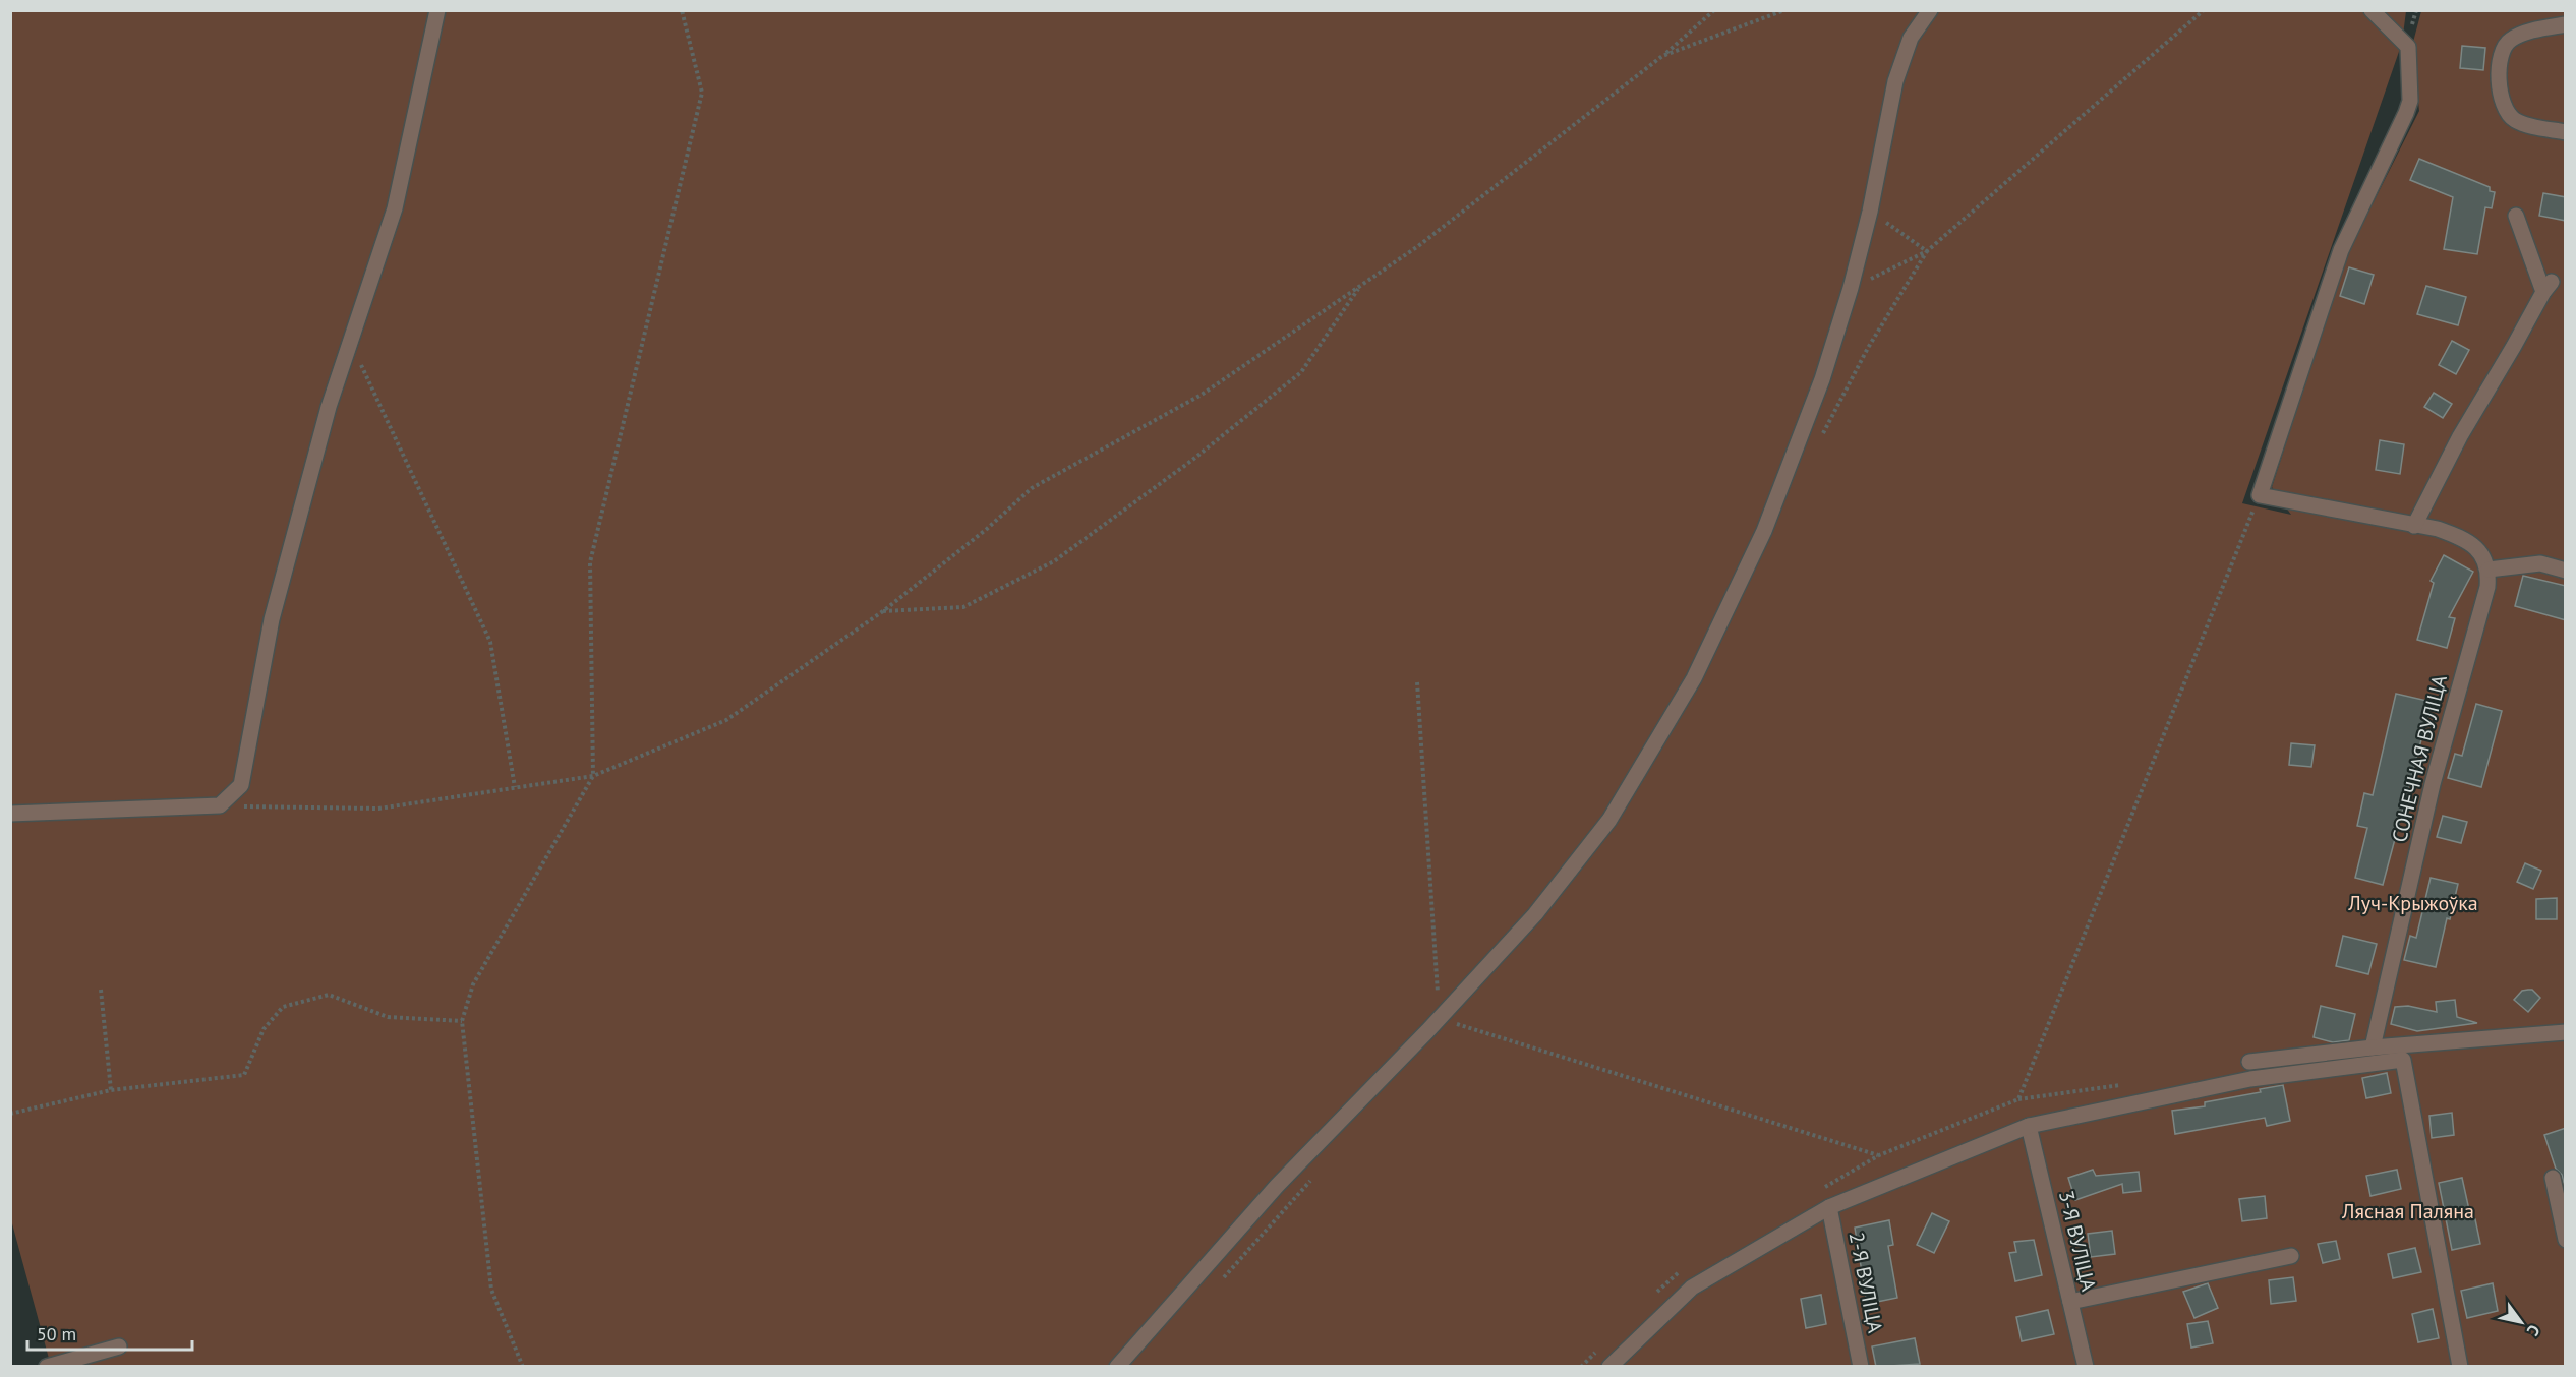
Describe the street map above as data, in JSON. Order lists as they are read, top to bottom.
{
  "streets": {
    "street": ["СОНЕЧНАЯ ВУЛІЦА", "3-Я ВУЛІЦА", "2-Я ВУЛІЦА"]
  },
  "parks": ["Луч-Крыжоўка", "Лясная Паляна"],
  "scale_bar": "50 m",
  "north": "bottom right"
}
